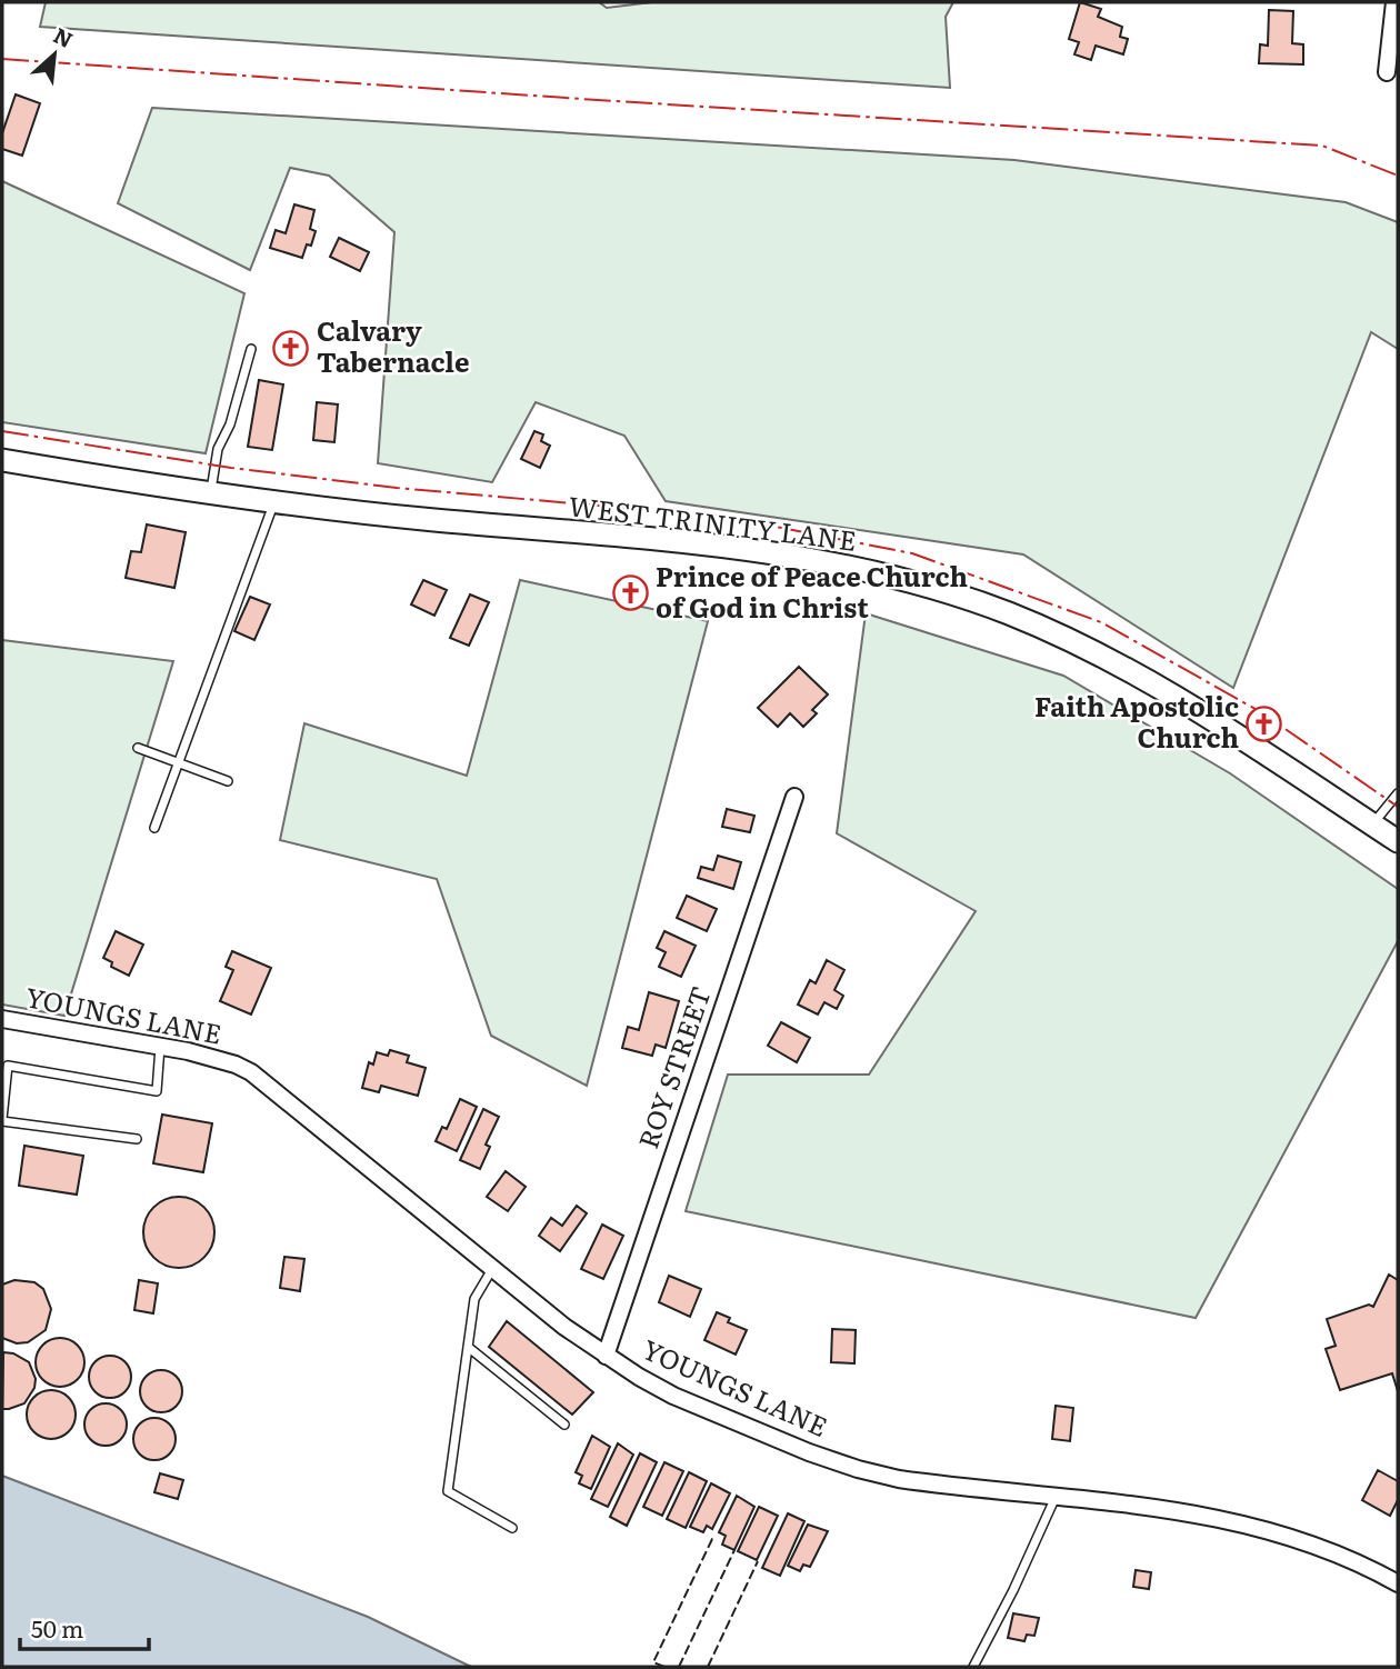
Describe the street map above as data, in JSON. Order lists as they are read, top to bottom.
{
  "streets": {
    "main road": ["WEST TRINITY LANE"],
    "street": ["YOUNGS LANE", "ROY STREET"]
  },
  "crossings": [
    ["YOUNGS LANE", "ROY STREET"]
  ],
  "places": {
    "church": ["Calvary Tabernacle", "Prince of Peace Church of God in Christ", "Faith Apostolic Church"]
  },
  "scale_bar": "50 m",
  "north": "top right"
}
